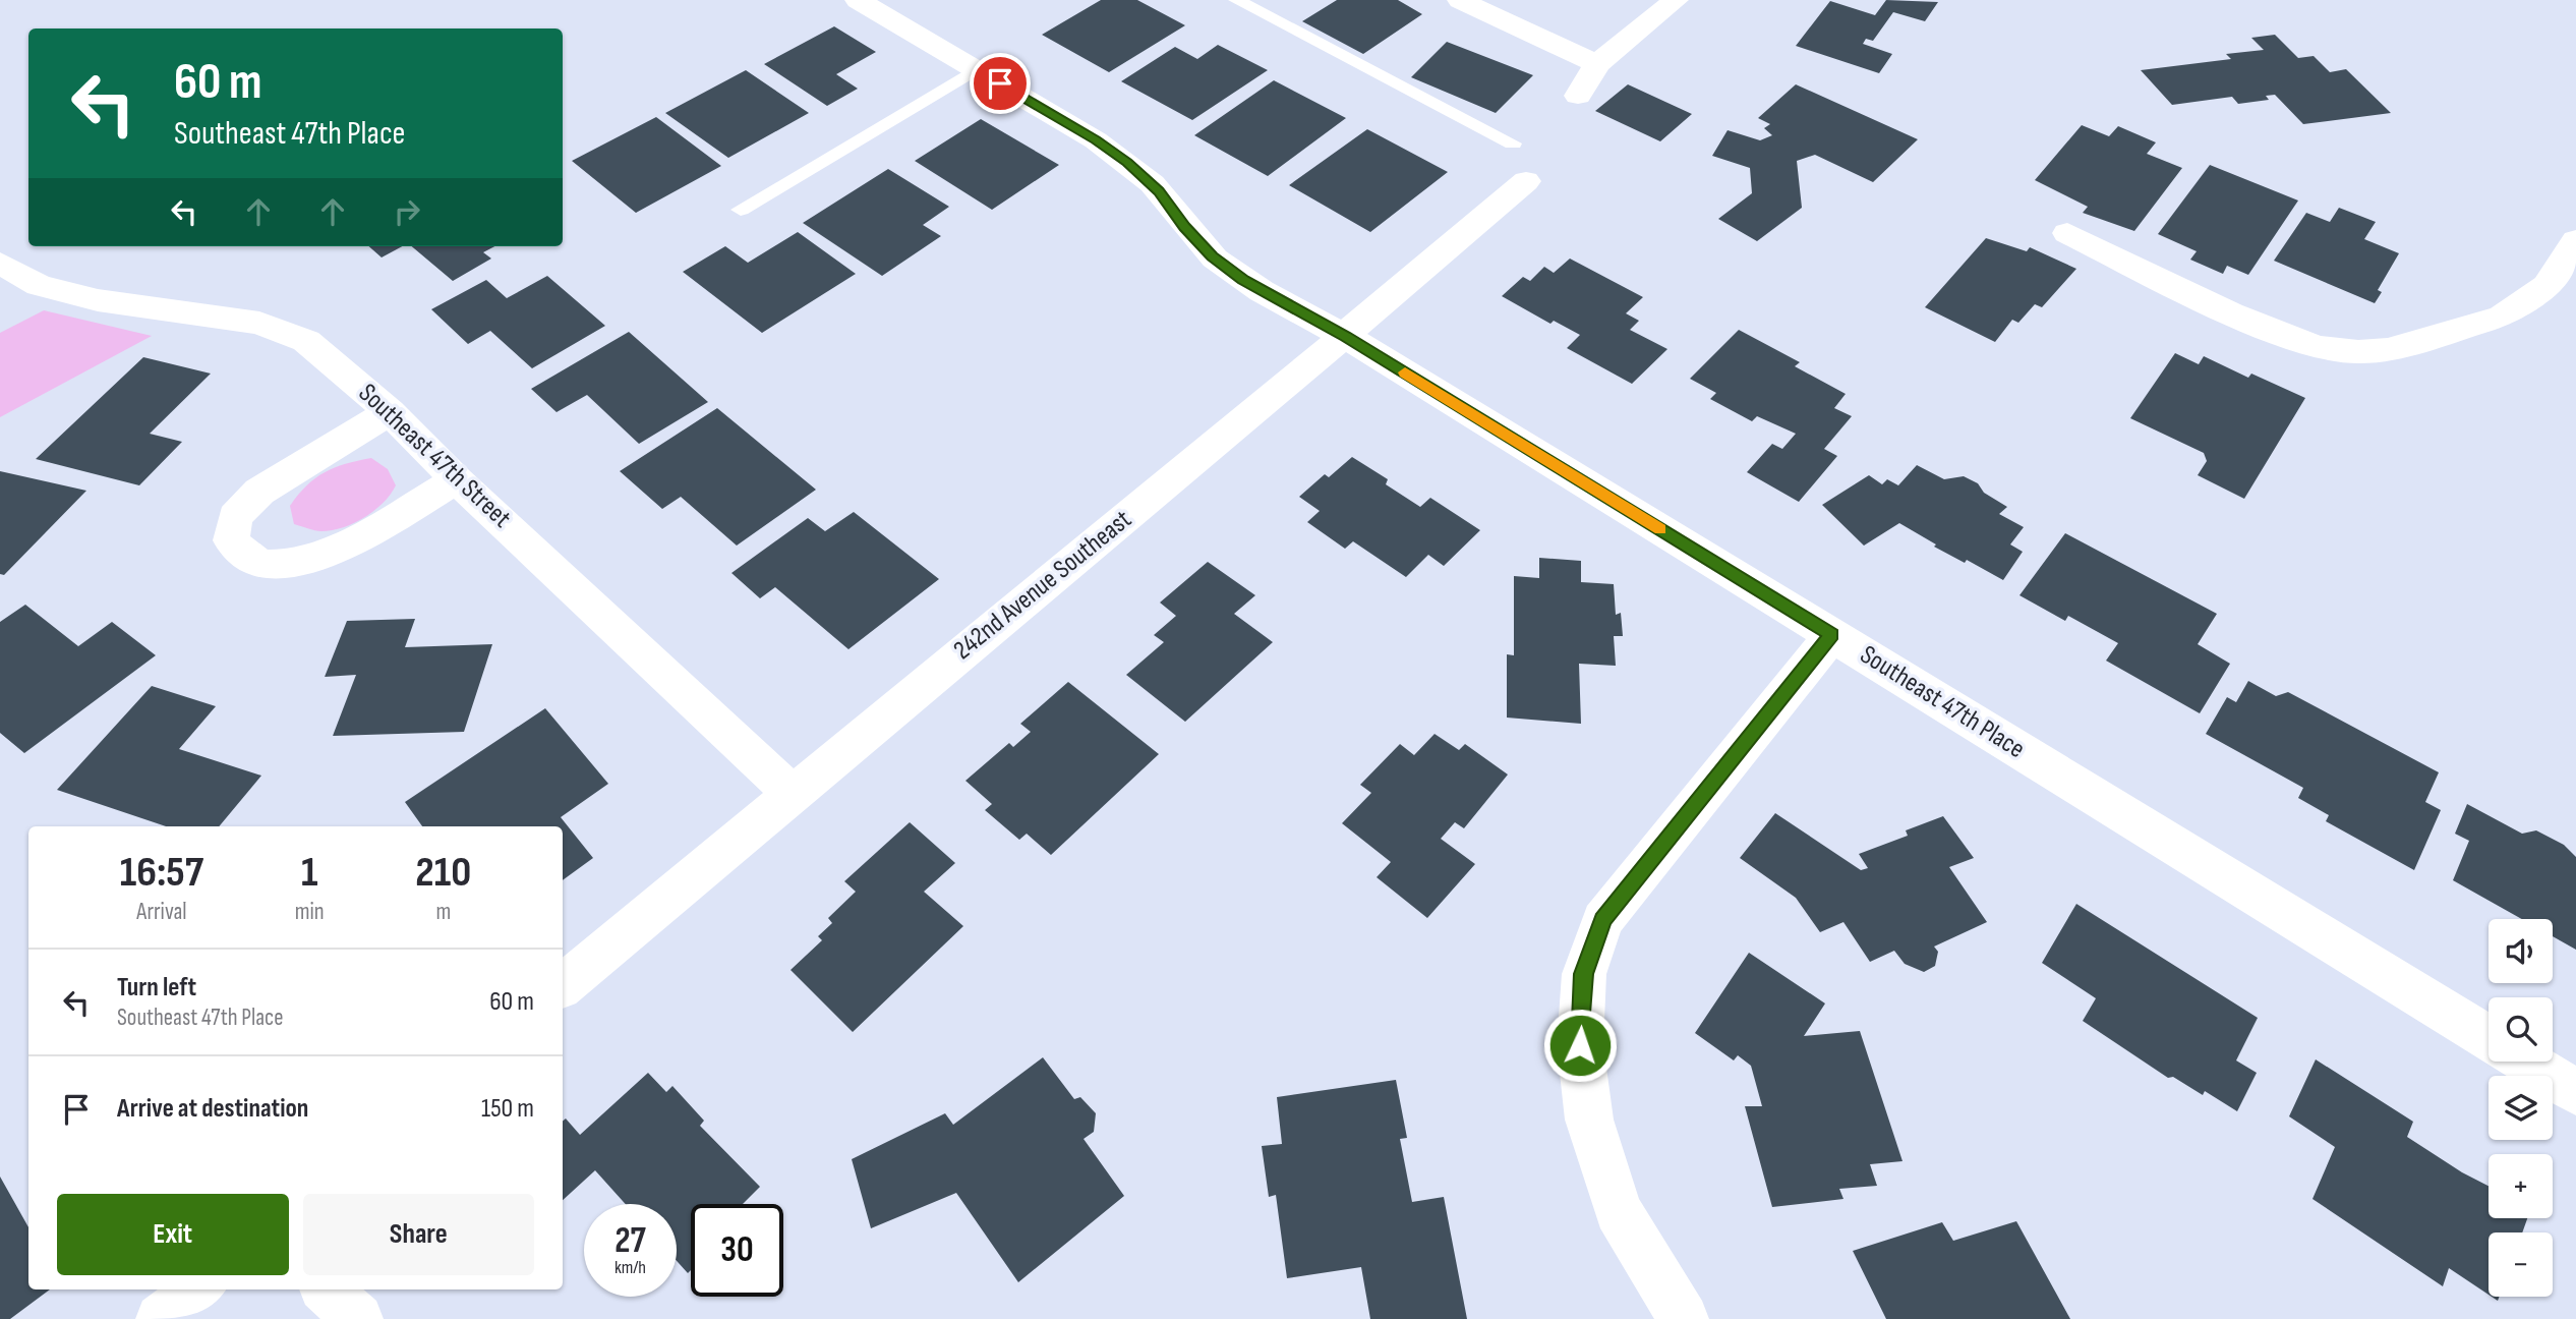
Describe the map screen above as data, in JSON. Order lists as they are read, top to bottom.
{
  "streets": {
    "street": ["Southeast 47th Street", "242nd Avenue Southeast", "Southeast 47th Place"]
  },
  "crossings": [
    ["Southeast 47th Street", "242nd Avenue Southeast"],
    ["242nd Avenue Southeast", "Southeast 47th Place"]
  ],
  "page": {
    "turn": ["60 m", "Southeast 47th Place"],
    "eta": [
      "16:57",
      "Arrival",
      "1",
      "min",
      "210",
      "m"
    ],
    "map_buttons": ["+", "−"],
    "list": [
      {
        "name": "Turn left",
        "note": "Southeast 47th Place",
        "value": "60 m"
      },
      {
        "name": "Arrive at destination",
        "value": "150 m"
      }
    ],
    "buttons": ["Exit", "Share"],
    "speed": "27 km/h",
    "limit": "30"
  }
}
